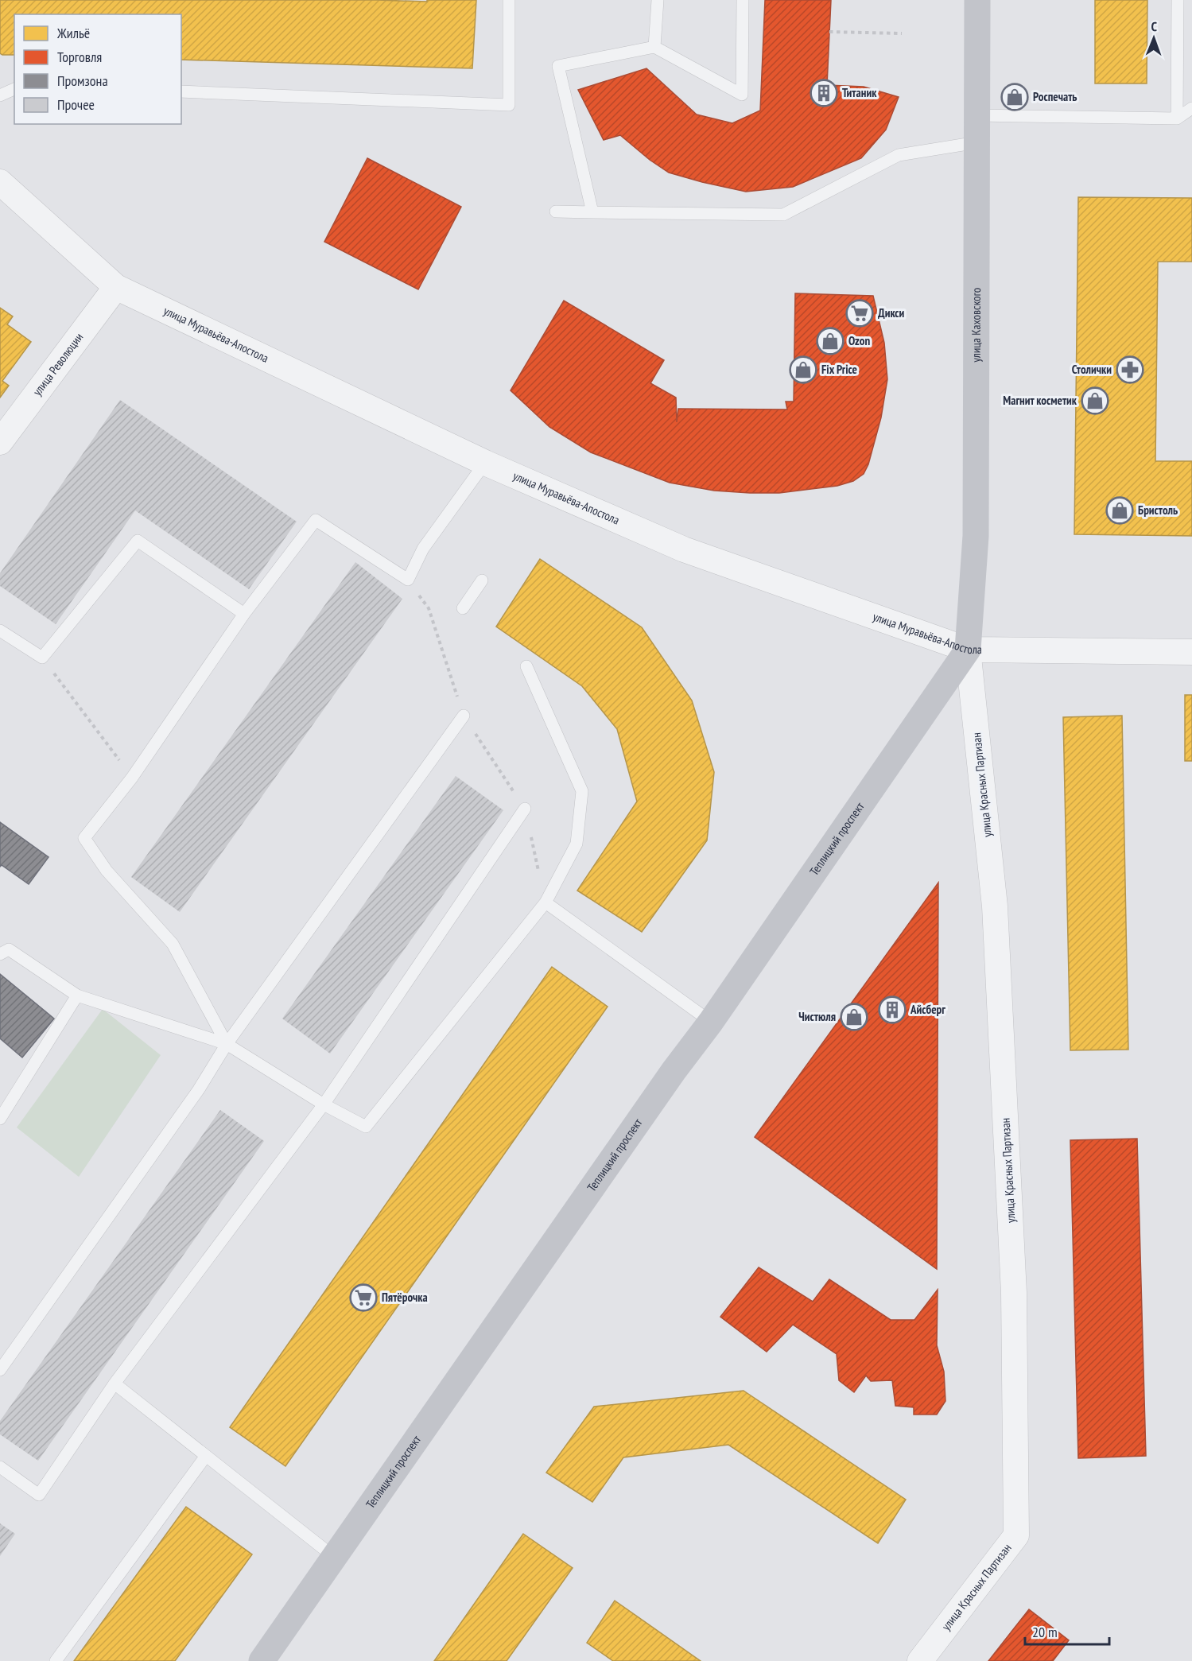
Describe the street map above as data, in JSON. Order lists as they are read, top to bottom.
{
  "streets": {
    "main road": ["улица Каховского", "Теплицкий проспект"],
    "street": ["улица Муравьёва-Апостола", "улица Революции", "улица Красных Партизан"]
  },
  "crossings": [
    ["улица Каховского", "улица Муравьёва-Апостола"],
    ["улица Каховского", "улица Красных Партизан"],
    ["улица Каховского", "Теплицкий проспект"],
    ["улица Муравьёва-Апостола", "улица Революции"],
    ["улица Муравьёва-Апостола", "улица Красных Партизан"],
    ["улица Муравьёва-Апостола", "Теплицкий проспект"],
    ["улица Красных Партизан", "Теплицкий проспект"]
  ],
  "places": {
    "building": ["Титаник", "Айсберг"],
    "shop": [
      "Роспечать",
      "Ozon",
      "Fix Price",
      "Магнит косметик",
      "Бристоль",
      "Чистюля"
    ],
    "supermarket": ["Дикси", "Пятёрочка"],
    "pharmacy": ["Столички"]
  },
  "legend": [
    "Жильё",
    "Торговля",
    "Промзона",
    "Прочее"
  ],
  "scale_bar": "20 m",
  "north": "top"
}
